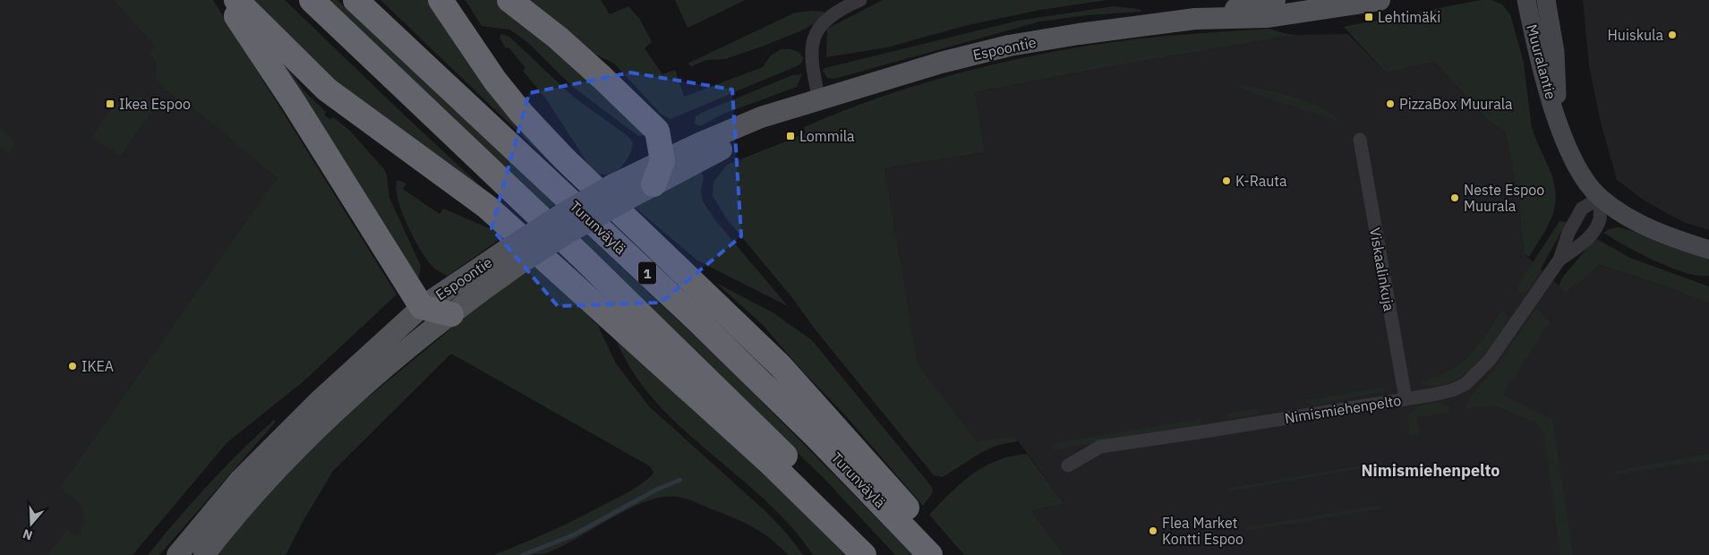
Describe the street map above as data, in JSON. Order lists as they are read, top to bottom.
{
  "streets": {
    "highway": ["Turunväylä", "1"],
    "main road": ["Espoontie"],
    "street": ["Muuralantie", "Viskaalinkuja", "Nimismiehenpelto"]
  },
  "crossings": [
    ["Muuralantie", "Nimismiehenpelto"],
    ["Viskaalinkuja", "Nimismiehenpelto"]
  ],
  "districts": ["Nimismiehenpelto"],
  "places": {
    "transit": ["Lehtimäki", "Ikea Espoo", "Lommila"],
    "other": [
      "Huiskula",
      "PizzaBox Muurala",
      "K-Rauta",
      "Neste Espoo Muurala",
      "IKEA",
      "Flea Market Kontti Espoo"
    ]
  },
  "north": "bottom"
}
